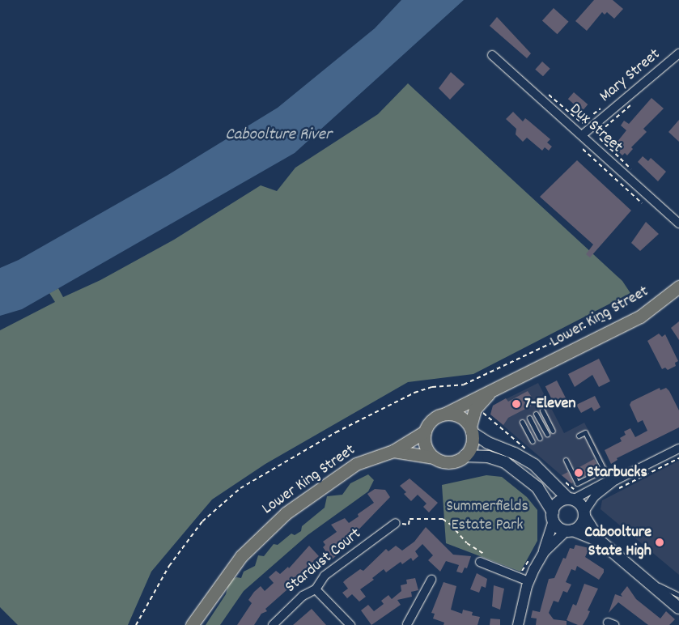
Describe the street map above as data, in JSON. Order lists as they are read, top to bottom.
{
  "streets": {
    "main road": ["Lower King Street"],
    "street": ["Mary Street", "Dux Street", "Stardust Court"]
  },
  "crossings": [
    ["Mary Street", "Dux Street"]
  ],
  "water": ["Caboolture River"],
  "parks": ["Summerfields Estate Park"],
  "places": ["7-Eleven", "Starbucks", "Caboolture State High"]
}
